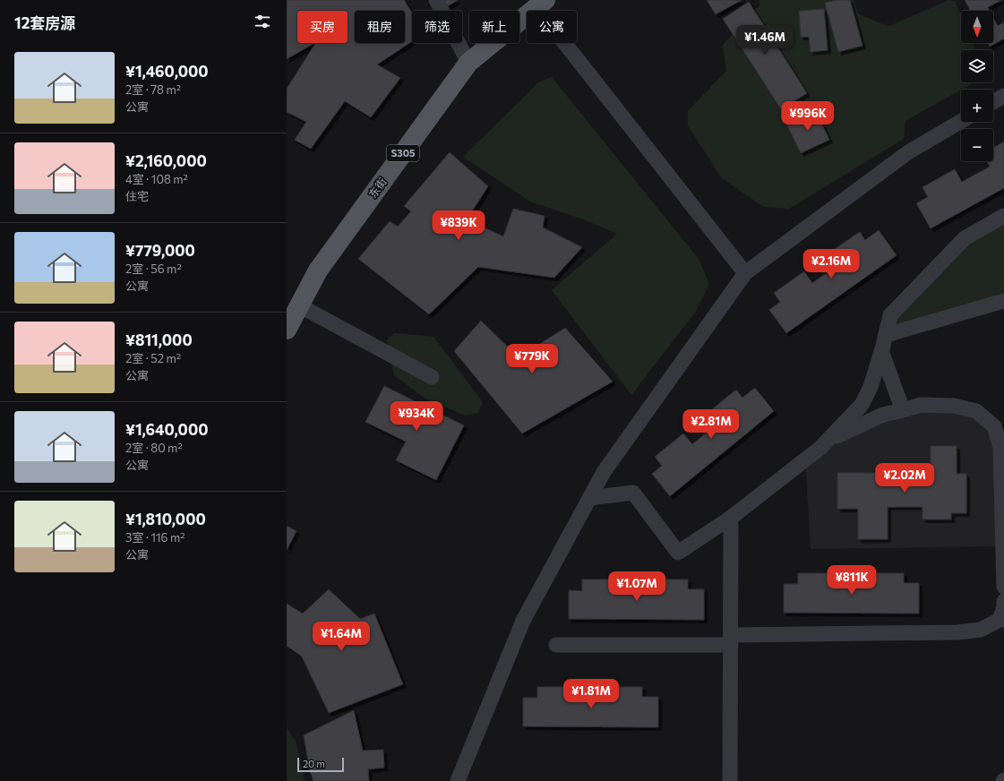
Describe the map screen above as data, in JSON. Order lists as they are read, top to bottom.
{
  "streets": {
    "main road": ["S305", "东街"]
  },
  "scale_bar": "20 m",
  "north": "bottom",
  "page": {
    "heading": "12套房源",
    "map_buttons": ["+", "−"],
    "chip": [
      "买房",
      "租房",
      "筛选",
      "新上",
      "公寓"
    ],
    "price": [
      "¥1.46M",
      "¥996K",
      "¥839K",
      "¥2.16M",
      "¥779K",
      "¥934K",
      "¥2.81M",
      "¥2.02M",
      "¥811K",
      "¥1.07M",
      "¥1.64M",
      "¥1.81M"
    ],
    "list": [
      {
        "name": "¥1,460,000",
        "note": "2室 · 78 m² · 公寓"
      },
      {
        "name": "¥2,160,000",
        "note": "4室 · 108 m² · 住宅"
      },
      {
        "name": "¥779,000",
        "note": "2室 · 56 m² · 公寓"
      },
      {
        "name": "¥811,000",
        "note": "2室 · 52 m² · 公寓"
      },
      {
        "name": "¥1,640,000",
        "note": "2室 · 80 m² · 公寓"
      },
      {
        "name": "¥1,810,000",
        "note": "3室 · 116 m² · 公寓"
      }
    ],
    "scale": "20 m"
  }
}
